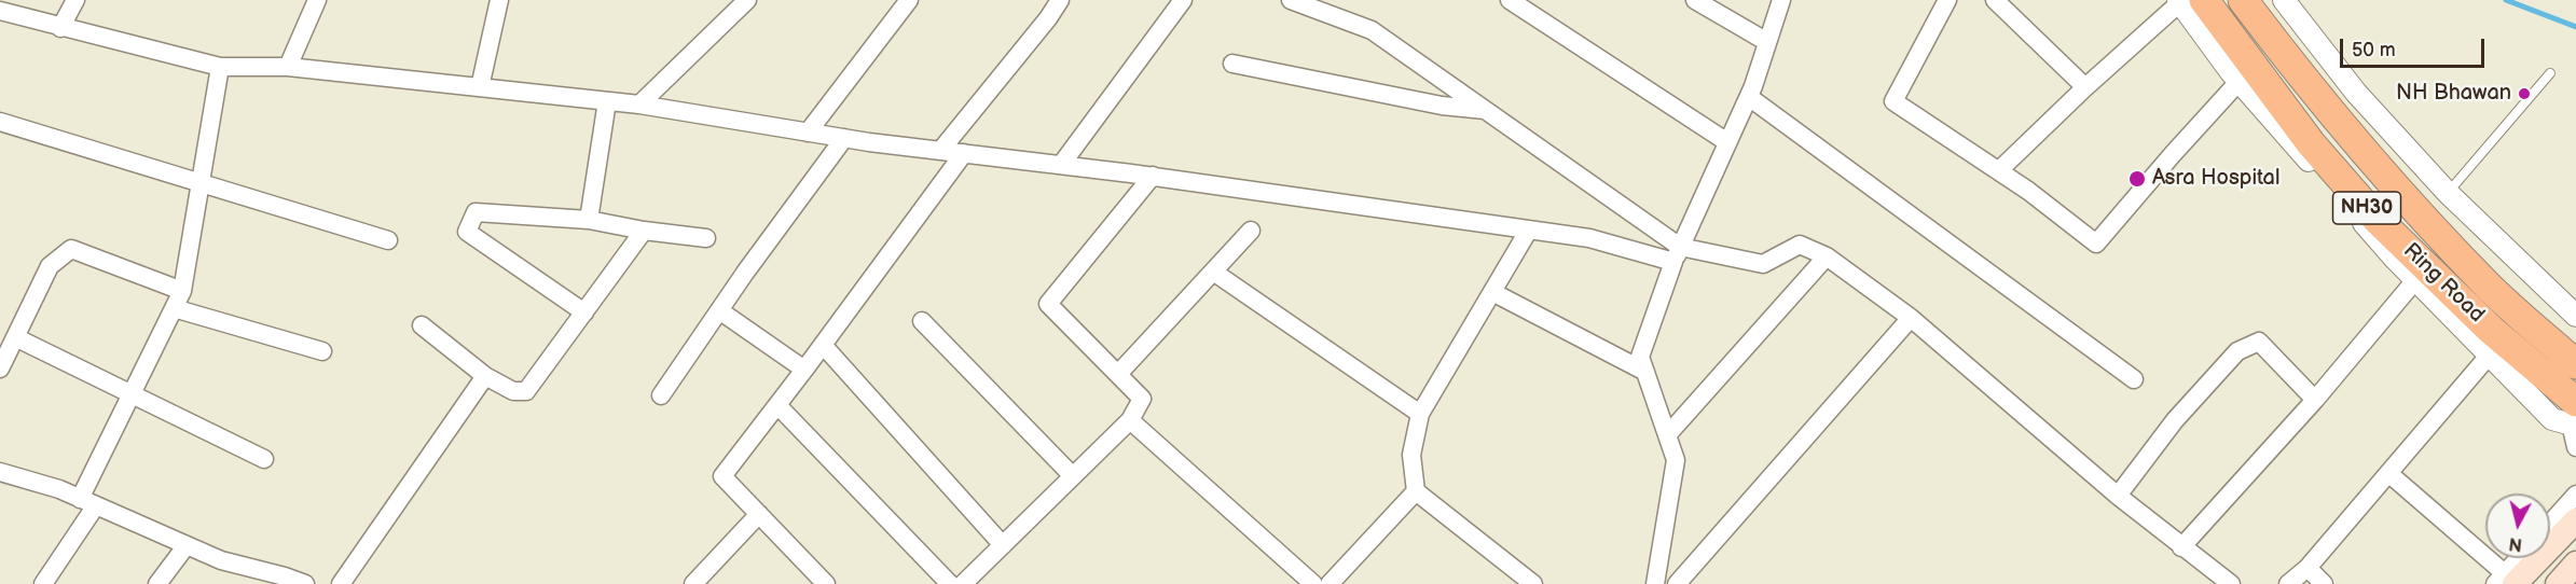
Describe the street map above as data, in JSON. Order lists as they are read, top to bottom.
{
  "streets": {
    "highway": ["NH30", "Ring Road"]
  },
  "places": ["NH Bhawan", "Asra Hospital"],
  "scale_bar": "50 m",
  "north": "bottom"
}
